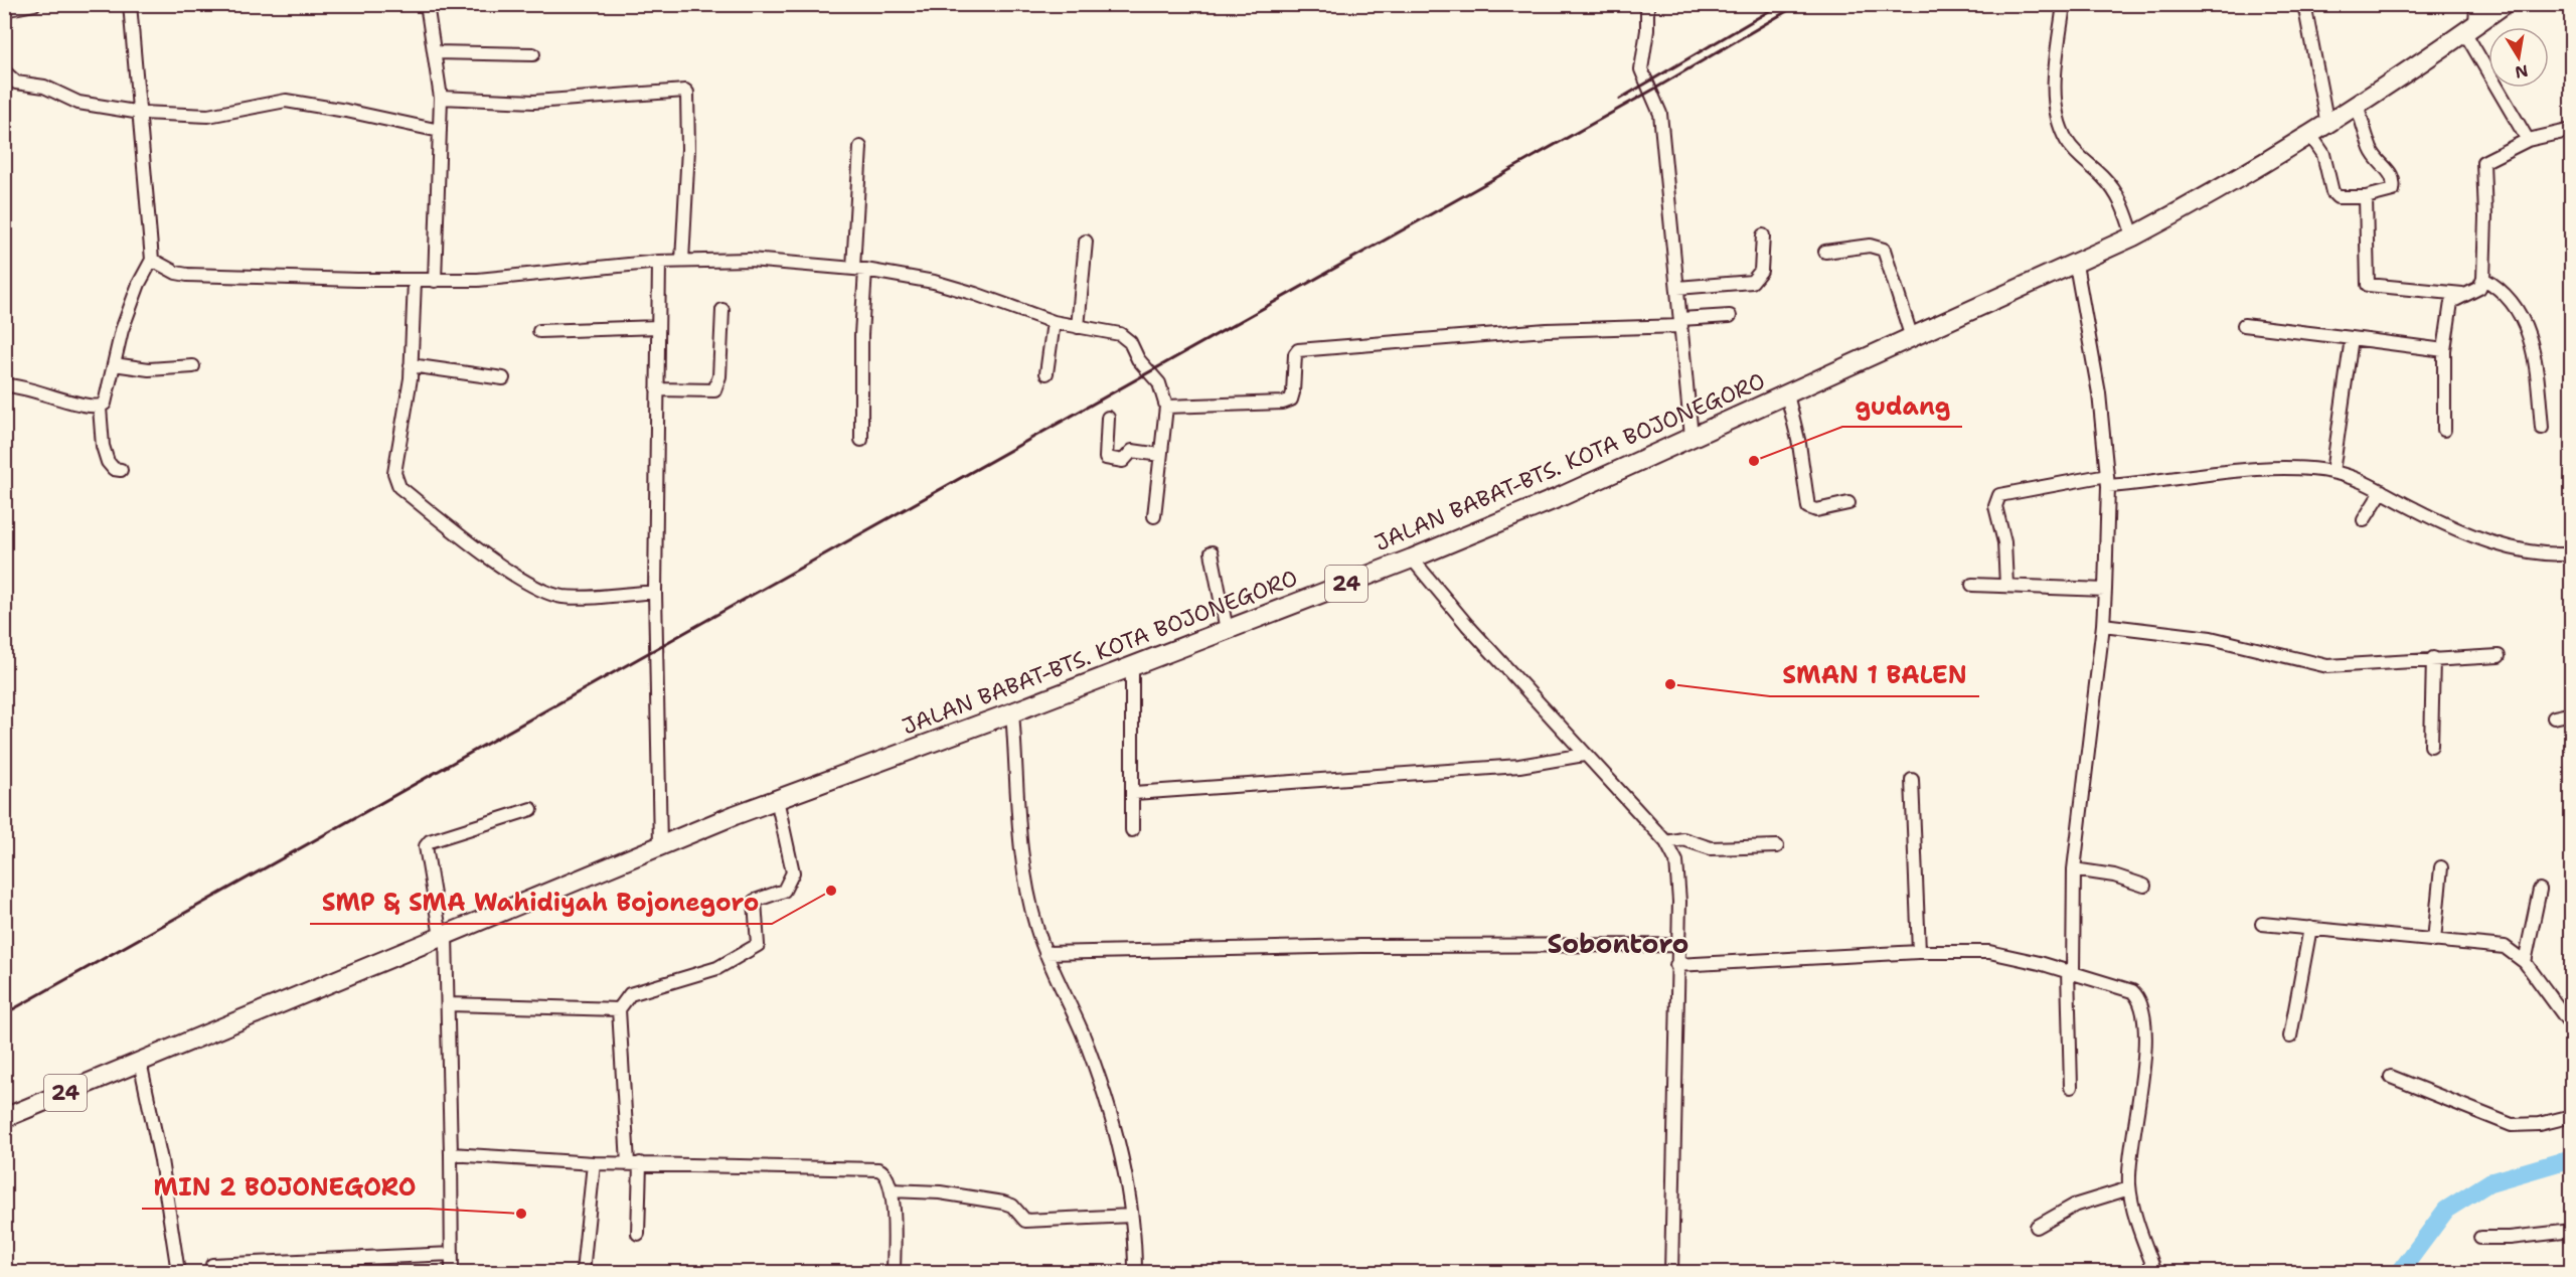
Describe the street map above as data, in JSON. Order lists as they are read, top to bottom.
{
  "streets": {
    "highway": ["JALAN BABAT-BTS. KOTA BOJONEGORO", "24"]
  },
  "districts": ["Sobontoro"],
  "places": [
    "gudang",
    "SMAN 1 BALEN",
    "SMP & SMA Wahidiyah Bojonegoro",
    "MIN 2 BOJONEGORO"
  ],
  "north": "bottom"
}
